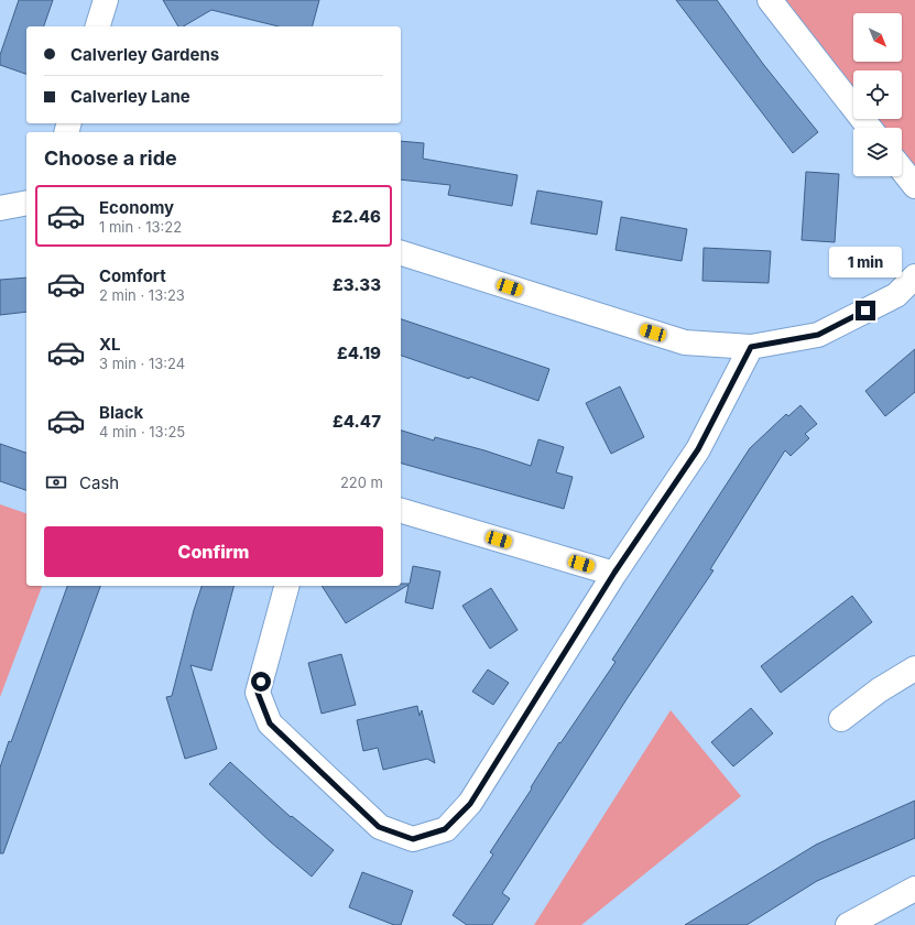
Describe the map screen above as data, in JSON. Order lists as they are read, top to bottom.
{
  "north": "bottom right",
  "page": {
    "banner": ["Calverley Gardens", "Calverley Lane"],
    "heading": "Choose a ride",
    "list": [
      {
        "name": "Economy",
        "note": "1 min · 13:22",
        "value": "£2.46"
      },
      {
        "name": "Comfort",
        "note": "2 min · 13:23",
        "value": "£3.33"
      },
      {
        "name": "XL",
        "note": "3 min · 13:24",
        "value": "£4.19"
      },
      {
        "name": "Black",
        "note": "4 min · 13:25",
        "value": "£4.47"
      }
    ],
    "bubble": "1 min",
    "pay": ["Cash", "220 m"],
    "buttons": "Confirm"
  }
}
